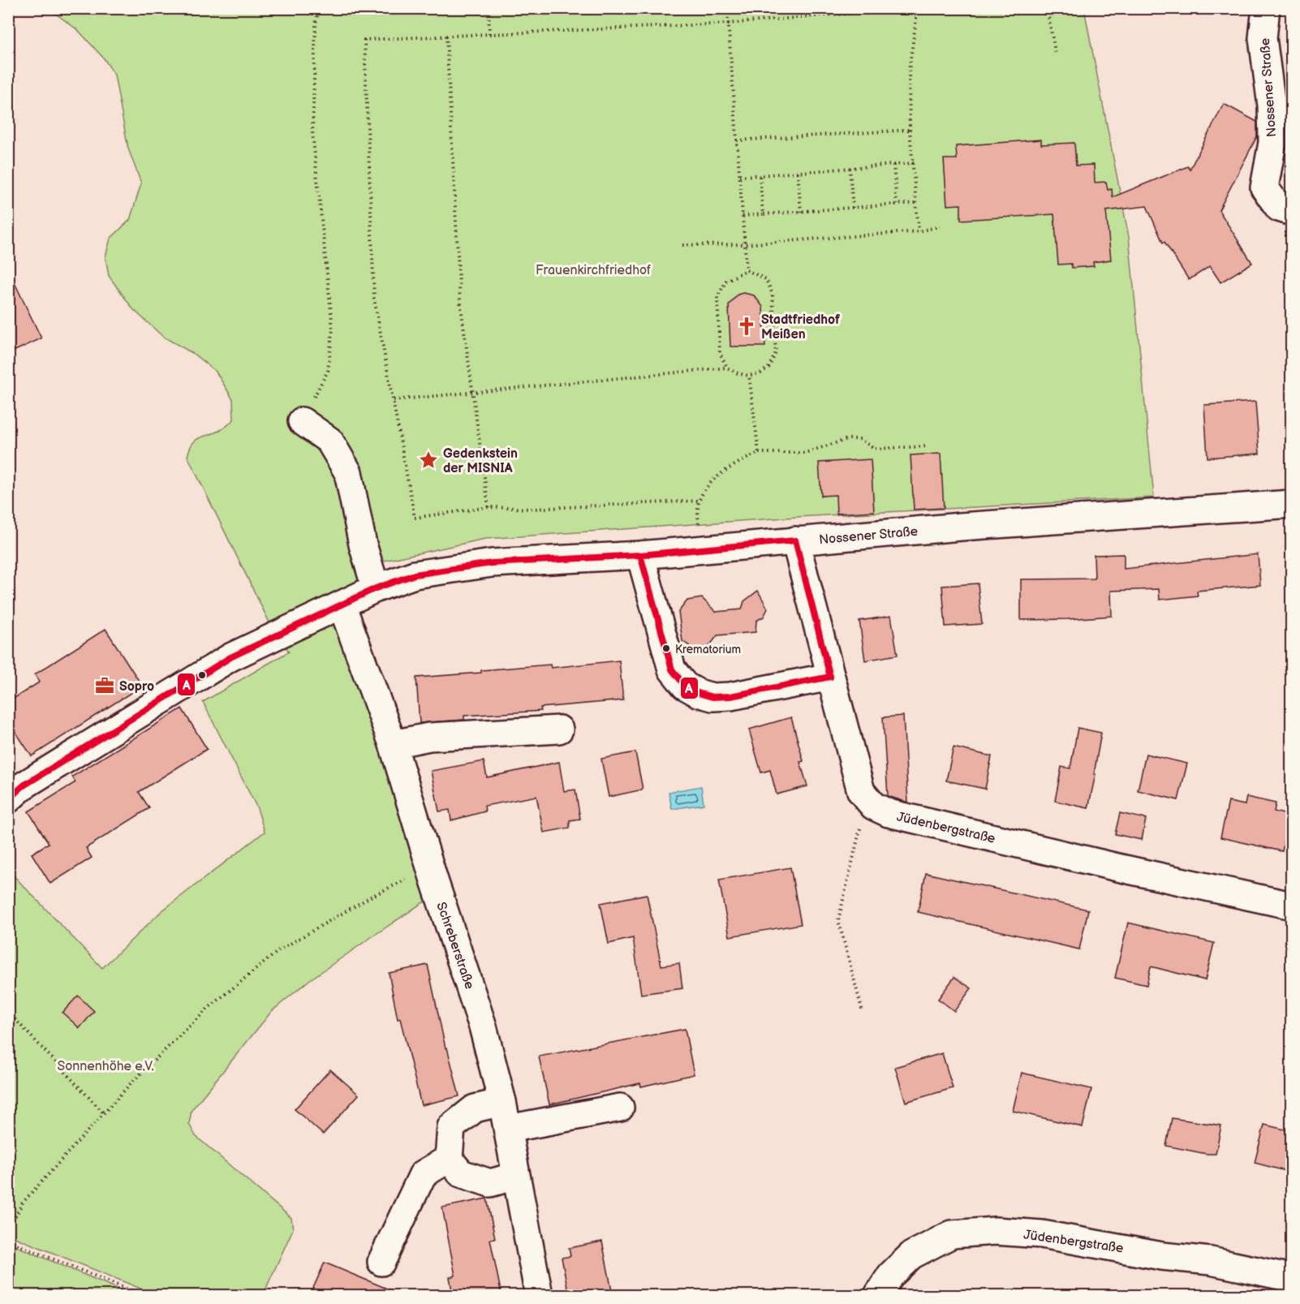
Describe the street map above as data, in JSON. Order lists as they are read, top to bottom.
{
  "streets": {
    "street": ["Nossener Straße", "Jüdenbergstraße", "Schreberstraße"]
  },
  "crossings": [
    ["Nossener Straße", "Schreberstraße"]
  ],
  "parks": ["Frauenkirchfriedhof", "Sonnenhöhe e.V."],
  "places": {
    "church": ["Stadtfriedhof Meißen"],
    "place": ["Gedenkstein der MISNIA"],
    "other": ["Krematorium"],
    "office": ["Sopro"]
  },
  "lines": ["transit line A"]
}
